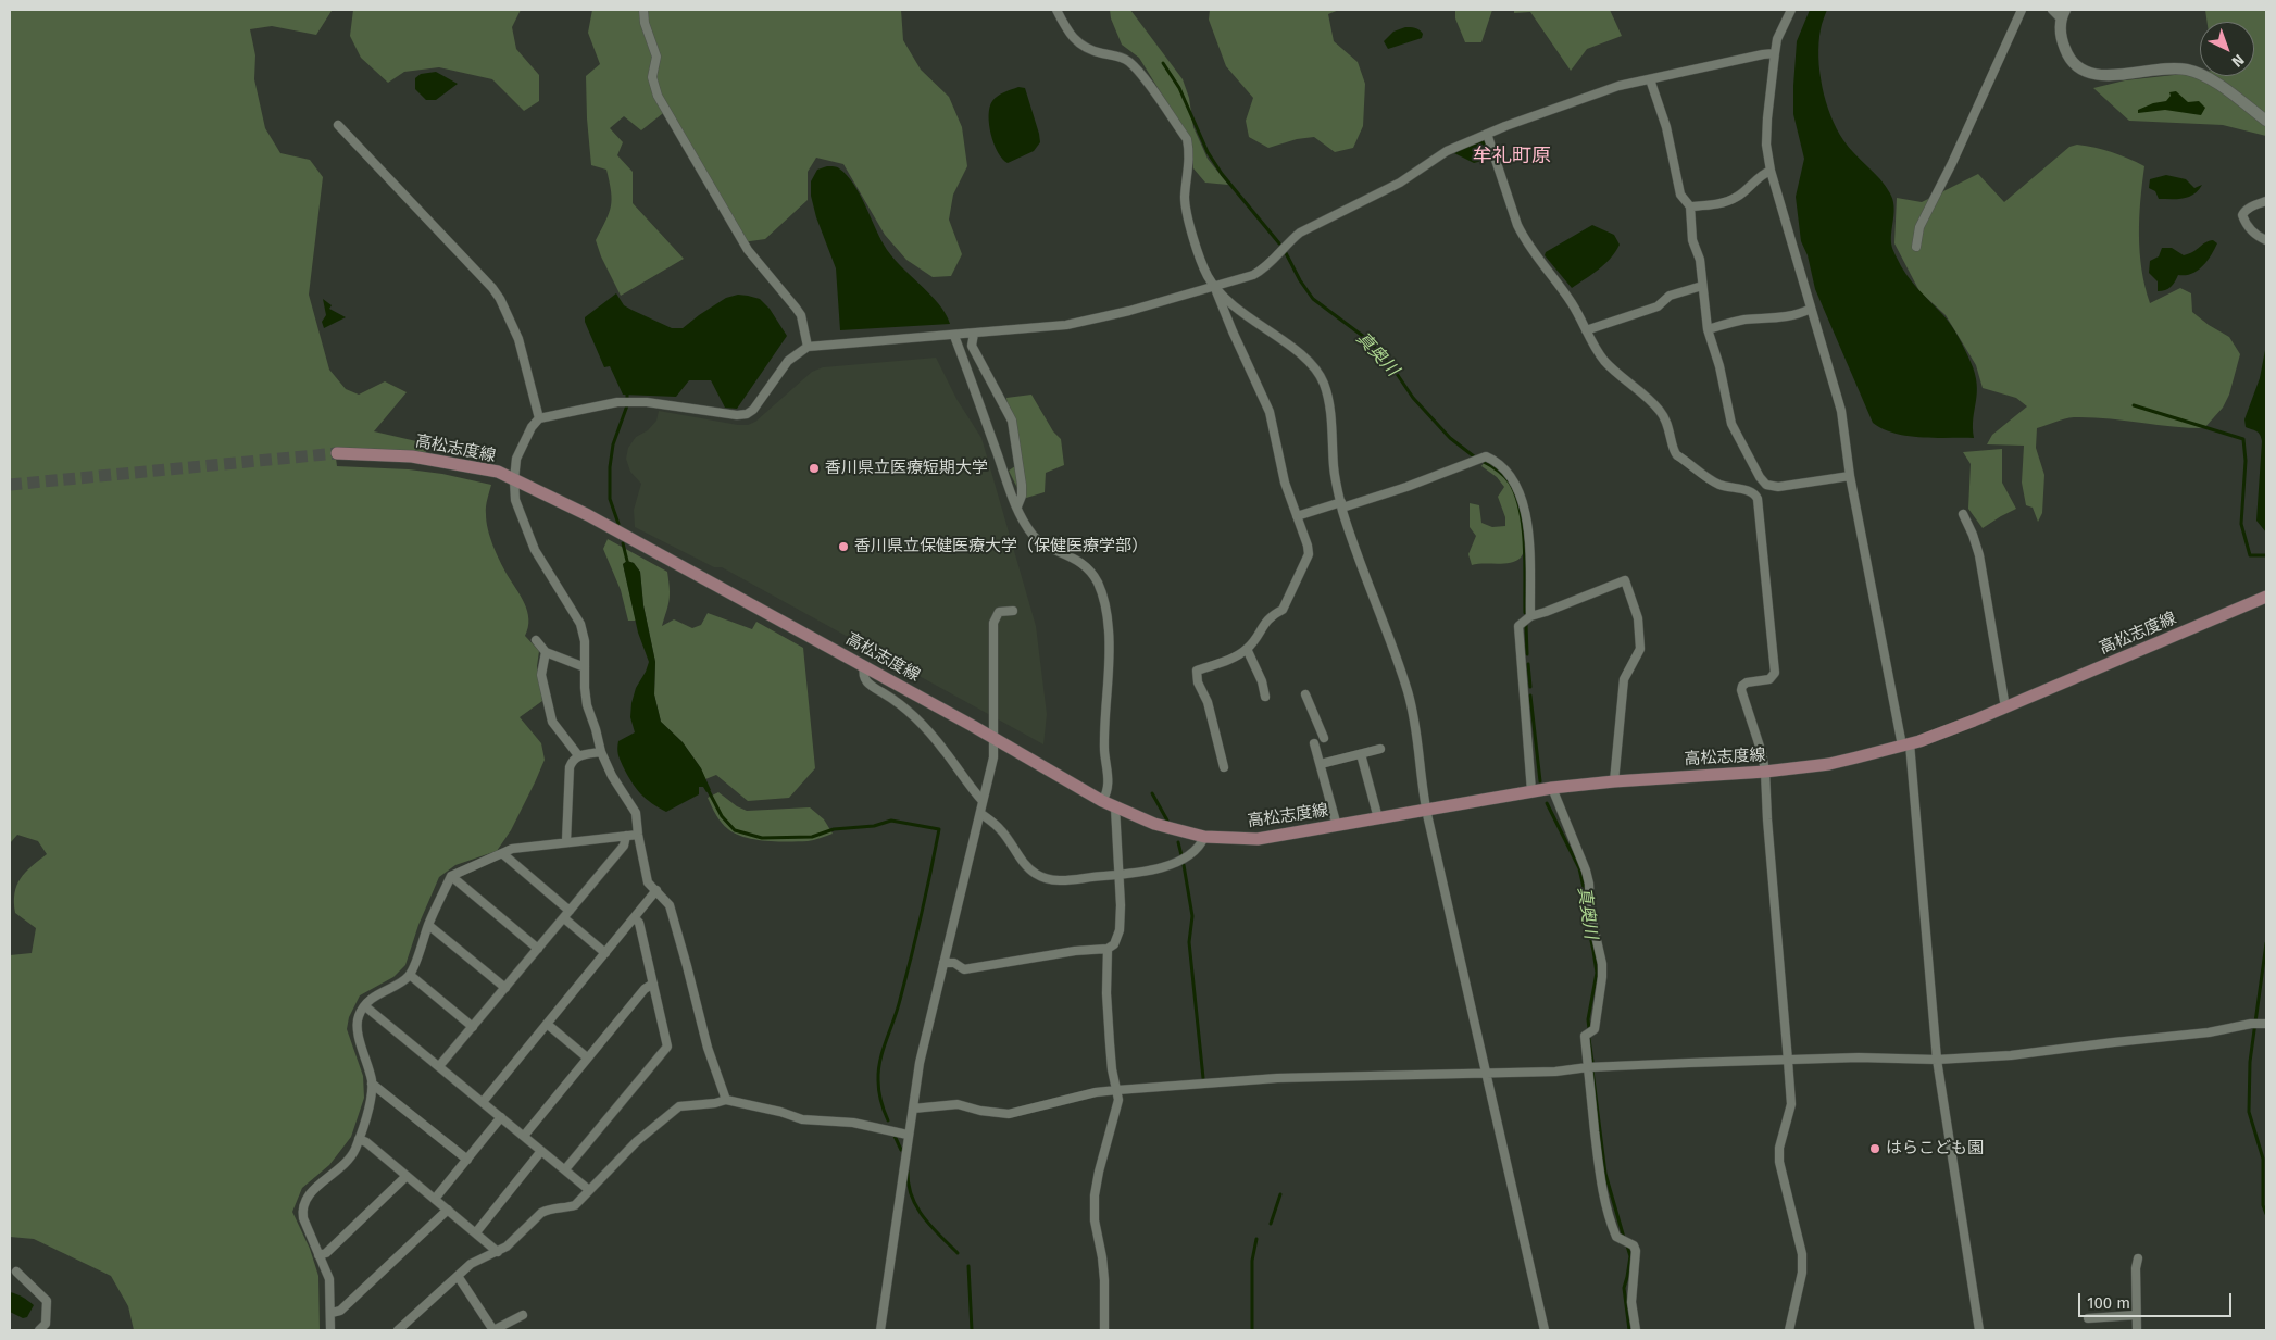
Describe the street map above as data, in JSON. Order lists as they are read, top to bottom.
{
  "streets": {
    "main road": ["高松志度線"]
  },
  "districts": ["牟礼町原"],
  "water": ["真奥川"],
  "places": ["香川県立医療短期大学", "香川県立保健医療大学（保健医療学部）", "はらこども園"],
  "scale_bar": "100 m",
  "north": "bottom right"
}
